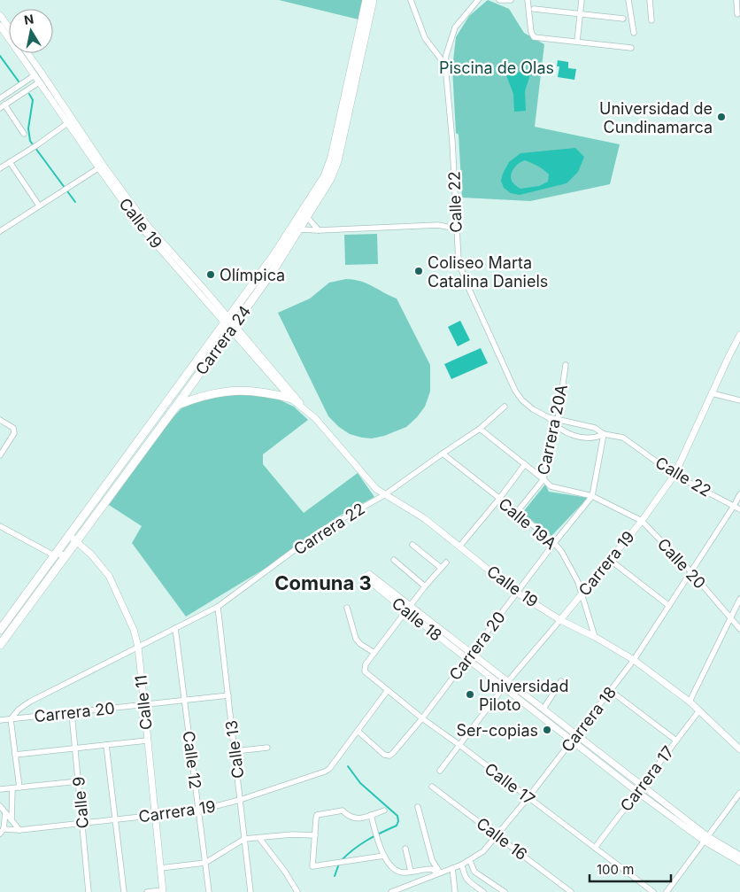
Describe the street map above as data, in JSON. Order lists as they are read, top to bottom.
{
  "streets": {
    "main road": ["Carrera 24"],
    "street": [
      "Calle 22",
      "Calle 19",
      "Carrera 20A",
      "Calle 19A",
      "Carrera 22",
      "Carrera 19",
      "Calle 20",
      "Calle 18",
      "Carrera 20",
      "Calle 11",
      "Carrera 18",
      "Calle 13",
      "Calle 12",
      "Carrera 17",
      "Calle 17",
      "Calle 9",
      "Calle 16"
    ]
  },
  "crossings": [
    ["Calle 22", "Carrera 20A"],
    ["Calle 22", "Carrera 19"],
    ["Calle 22", "Carrera 20"],
    ["Calle 22", "Carrera 18"],
    ["Calle 19", "Carrera 24"],
    ["Calle 19", "Calle 19A"],
    ["Calle 19", "Carrera 22"],
    ["Calle 19", "Carrera 19"],
    ["Calle 19", "Carrera 20"],
    ["Calle 19", "Carrera 18"],
    ["Calle 19", "Carrera 17"],
    ["Carrera 24", "Calle 11"],
    ["Carrera 20A", "Calle 19A"],
    ["Carrera 20A", "Calle 20"],
    ["Calle 19A", "Carrera 22"],
    ["Calle 19A", "Carrera 19"],
    ["Calle 19A", "Carrera 20"],
    ["Carrera 22", "Calle 20"],
    ["Carrera 22", "Carrera 20"],
    ["Carrera 22", "Calle 11"],
    ["Carrera 22", "Calle 13"],
    ["Carrera 22", "Calle 12"],
    ["Carrera 19", "Calle 20"],
    ["Carrera 19", "Calle 18"],
    ["Carrera 19", "Carrera 20"],
    ["Carrera 19", "Calle 11"],
    ["Carrera 19", "Calle 13"],
    ["Carrera 19", "Calle 12"],
    ["Carrera 19", "Calle 17"],
    ["Carrera 19", "Calle 9"],
    ["Calle 20", "Carrera 20"],
    ["Calle 20", "Carrera 18"],
    ["Calle 18", "Carrera 20"],
    ["Calle 18", "Carrera 18"],
    ["Calle 18", "Carrera 17"],
    ["Carrera 20", "Calle 11"],
    ["Carrera 20", "Calle 13"],
    ["Carrera 20", "Calle 12"],
    ["Carrera 20", "Calle 17"],
    ["Carrera 20", "Calle 9"],
    ["Carrera 18", "Calle 17"],
    ["Carrera 18", "Calle 16"],
    ["Carrera 17", "Calle 17"]
  ],
  "districts": ["Comuna 3"],
  "parks": ["Piscina de Olas"],
  "places": [
    "Universidad de Cundinamarca",
    "Coliseo Marta Catalina Daniels",
    "Olímpica",
    "Universidad Piloto",
    "Ser-copias"
  ],
  "scale_bar": "100 m",
  "north": "top"
}
